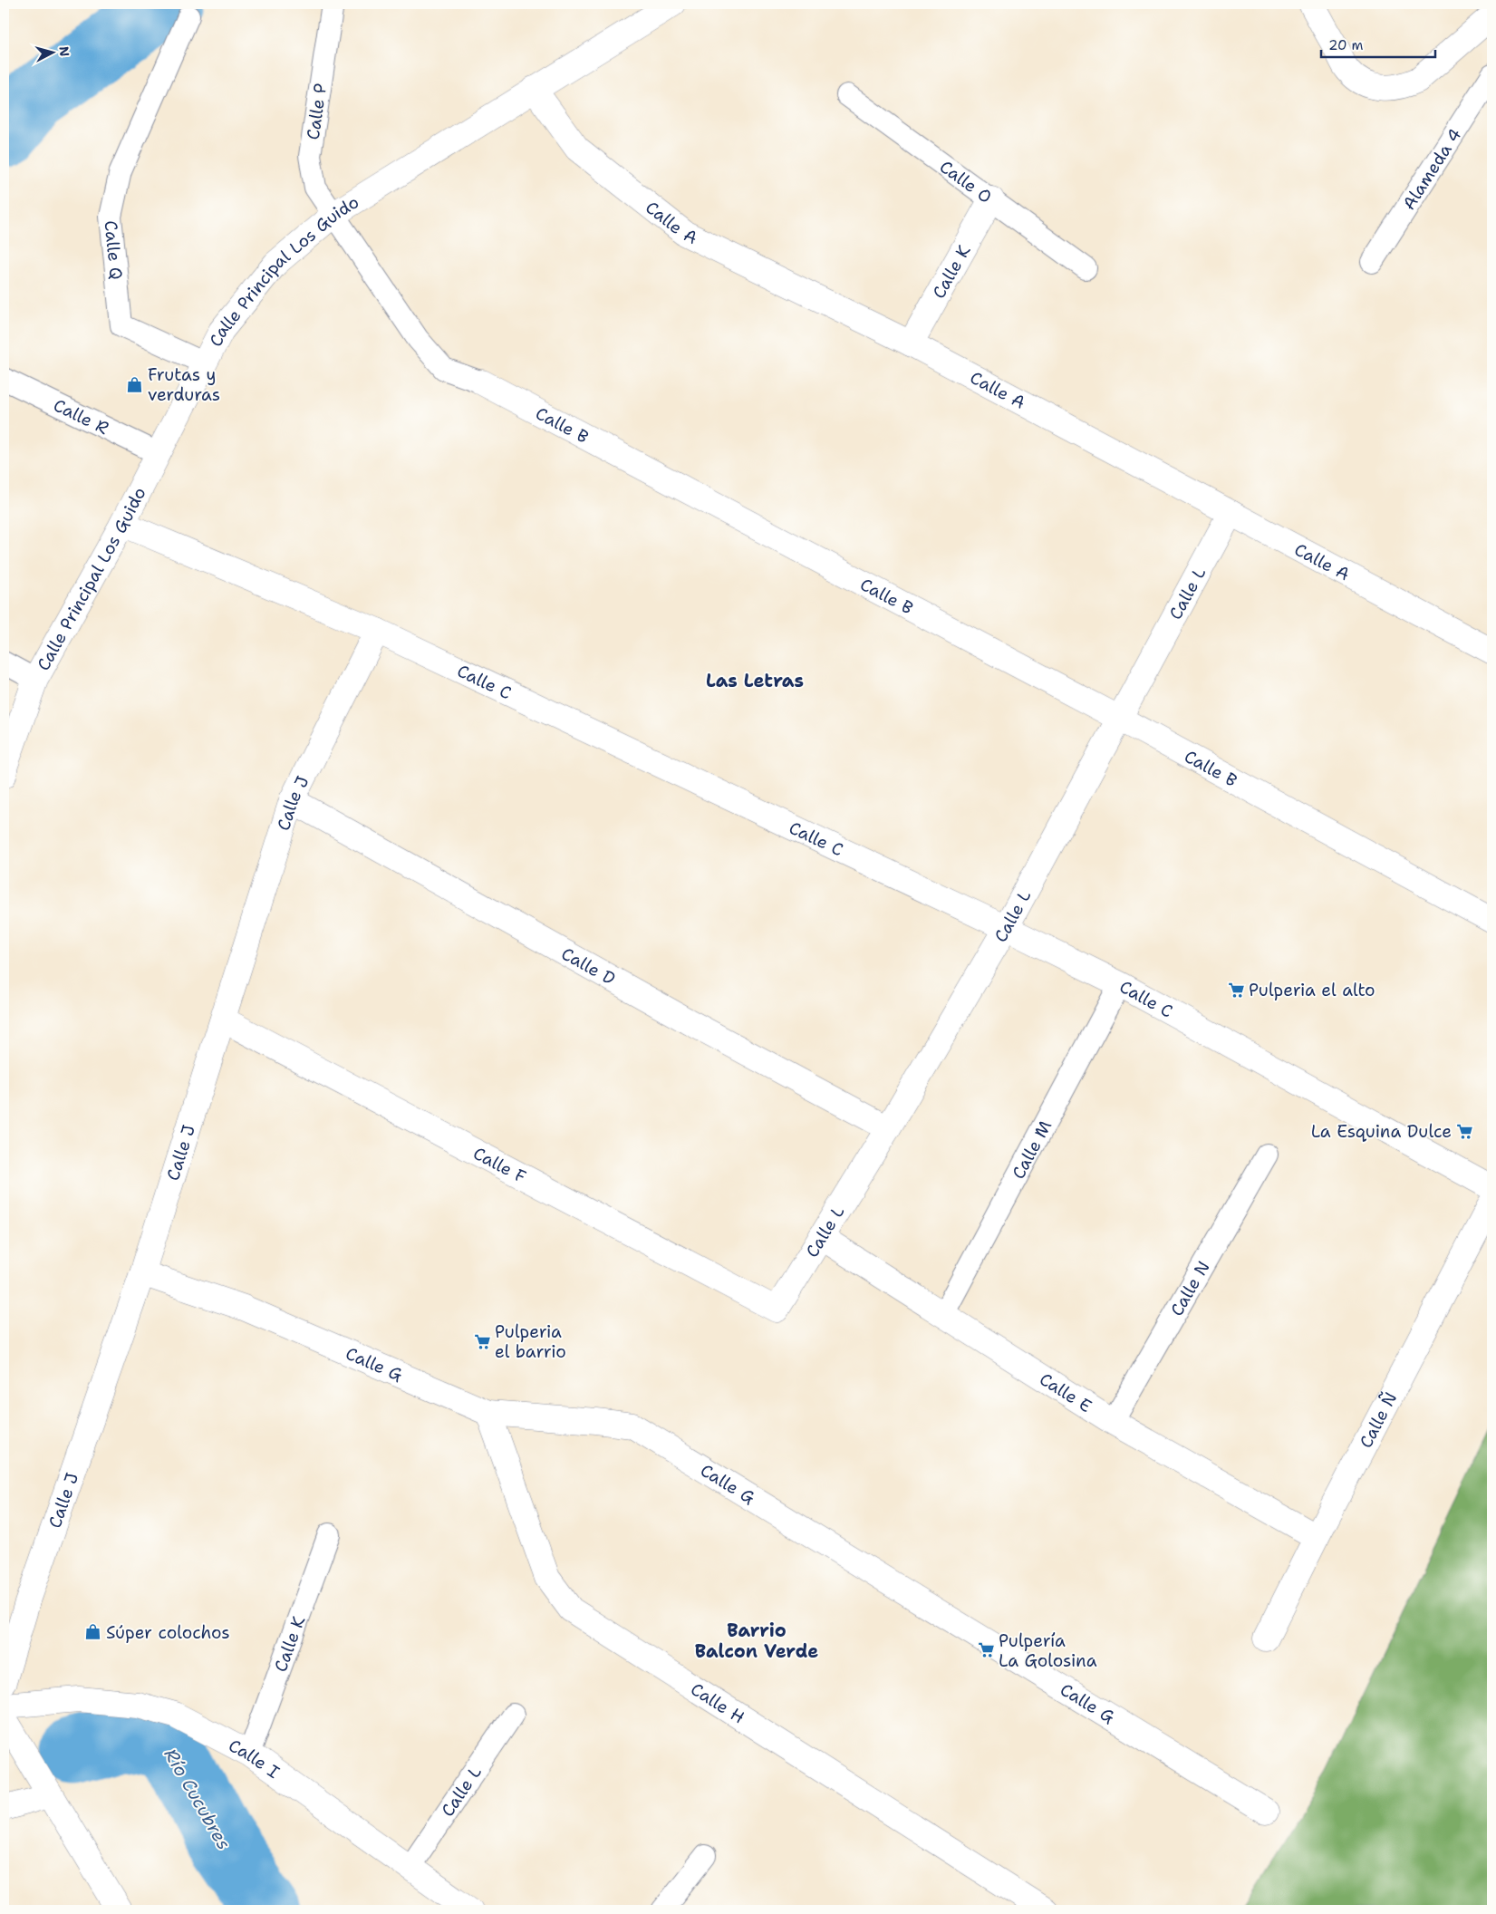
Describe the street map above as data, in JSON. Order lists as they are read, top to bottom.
{
  "streets": {
    "street": [
      "Calle A",
      "Calle K",
      "Calle Principal Los Guido",
      "Calle B",
      "Calle L",
      "Calle C",
      "Calle J",
      "Calle D",
      "Calle F",
      "Calle G",
      "Calle E",
      "Calle Ñ",
      "Calle H",
      "Calle I"
    ],
    "lane": [
      "Calle P",
      "Alameda 4",
      "Calle O",
      "Calle Q",
      "Calle R",
      "Calle M",
      "Calle N"
    ]
  },
  "crossings": [
    ["Calle P", "Calle Principal Los Guido"],
    ["Calle P", "Calle B"],
    ["Calle O", "Calle K"],
    ["Calle A", "Calle K"],
    ["Calle A", "Calle Principal Los Guido"],
    ["Calle A", "Calle L"],
    ["Calle Q", "Calle Principal Los Guido"],
    ["Calle K", "Calle I"],
    ["Calle Principal Los Guido", "Calle R"],
    ["Calle Principal Los Guido", "Calle B"],
    ["Calle Principal Los Guido", "Calle C"],
    ["Calle B", "Calle L"],
    ["Calle L", "Calle C"],
    ["Calle L", "Calle D"],
    ["Calle L", "Calle F"],
    ["Calle L", "Calle E"],
    ["Calle L", "Calle I"],
    ["Calle C", "Calle J"],
    ["Calle C", "Calle M"],
    ["Calle J", "Calle D"],
    ["Calle J", "Calle F"],
    ["Calle J", "Calle G"],
    ["Calle M", "Calle E"],
    ["Calle N", "Calle E"],
    ["Calle G", "Calle H"],
    ["Calle E", "Calle Ñ"]
  ],
  "districts": ["Las Letras", "Barrio Balcon Verde"],
  "water": ["Río Cucubres"],
  "places": {
    "shop": ["Frutas y verduras", "Súper colochos"],
    "supermarket": [
      "Pulperia el alto",
      "La Esquina Dulce",
      "Pulperia el barrio",
      "Pulpería La Golosina"
    ]
  },
  "scale_bar": "20 m",
  "north": "right"
}
